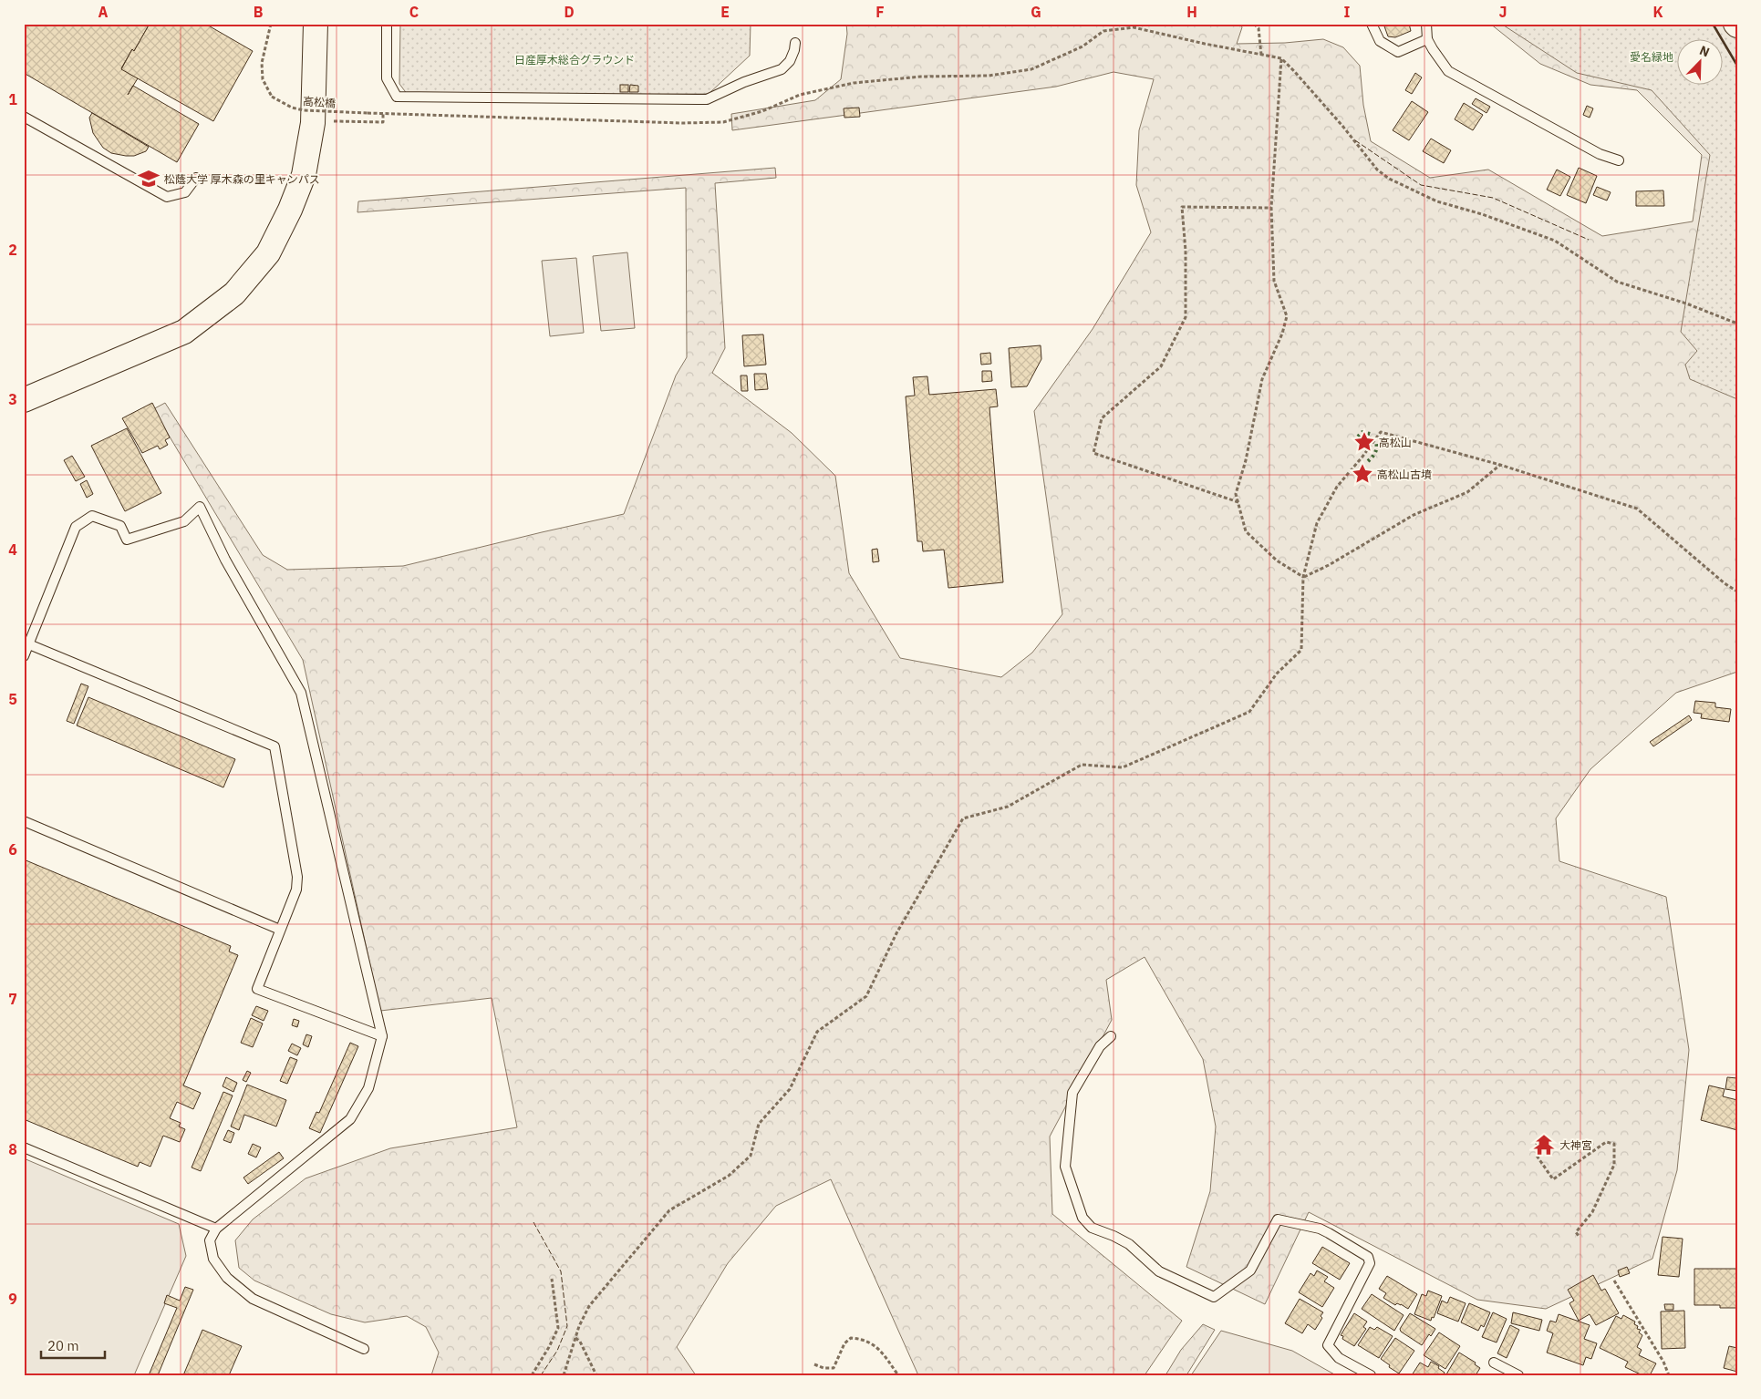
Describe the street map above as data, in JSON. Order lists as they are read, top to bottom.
{
  "streets": {
    "path": ["高松橋"]
  },
  "parks": ["愛名緑地", "日産厚木総合グラウンド"],
  "places": {
    "school or university": ["松蔭大学 厚木森の里キャンパス"],
    "place": ["高松山", "高松山古墳"],
    "temple": ["大神宮"]
  },
  "scale_bar": "20 m",
  "north": "top right",
  "grid": {
    "columns": [
      "A",
      "B",
      "C",
      "D",
      "E",
      "F",
      "G",
      "H",
      "I",
      "J",
      "K"
    ],
    "rows": [
      "1",
      "2",
      "3",
      "4",
      "5",
      "6",
      "7",
      "8",
      "9"
    ]
  }
}
